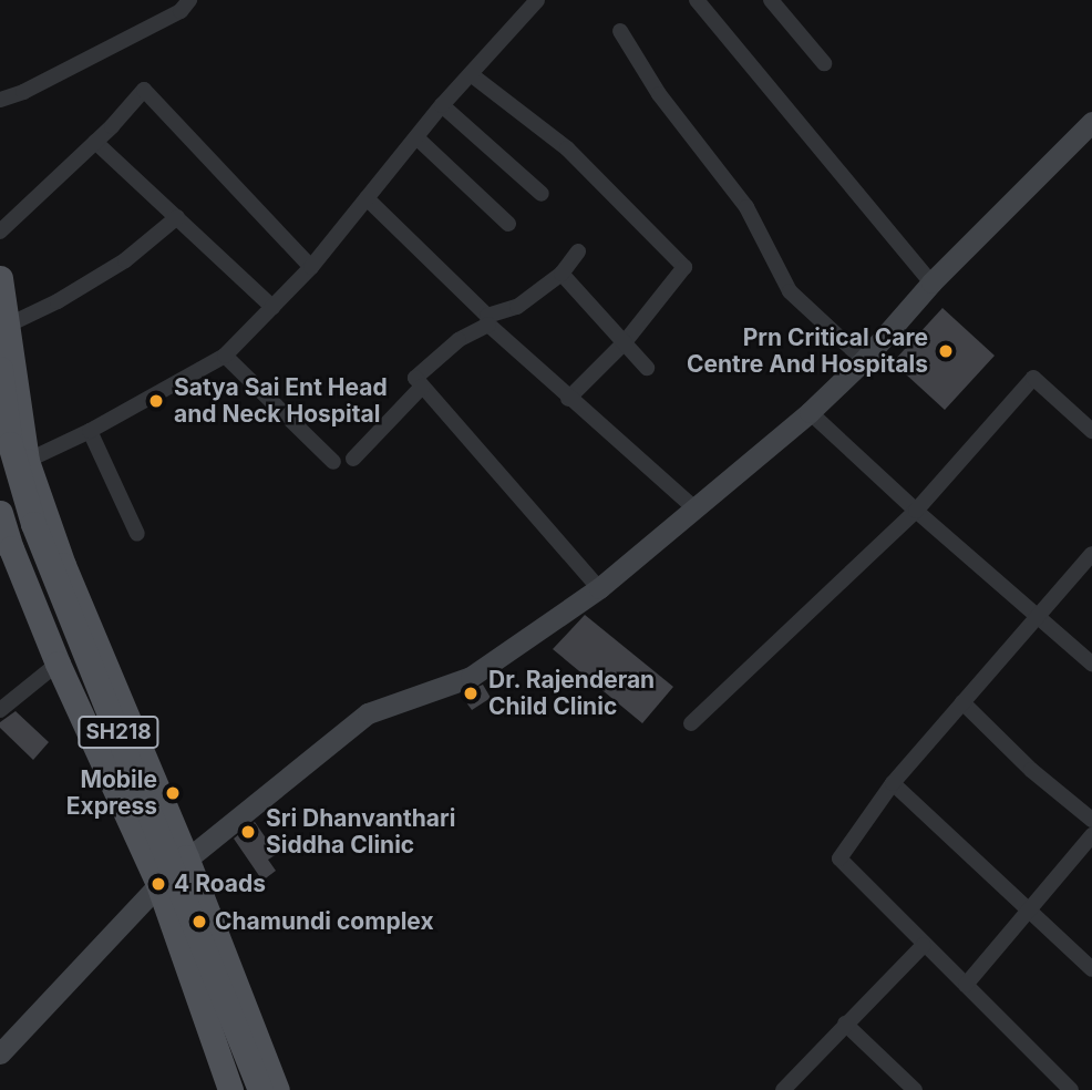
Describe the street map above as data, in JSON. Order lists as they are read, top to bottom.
{
  "streets": {
    "main road": ["SH218"]
  },
  "places": [
    "Prn Critical Care Centre And Hospitals",
    "Satya Sai Ent Head and Neck Hospital",
    "Dr. Rajenderan Child Clinic",
    "Mobile Express",
    "Sri Dhanvanthari Siddha Clinic",
    "4 Roads",
    "Chamundi complex"
  ]
}
